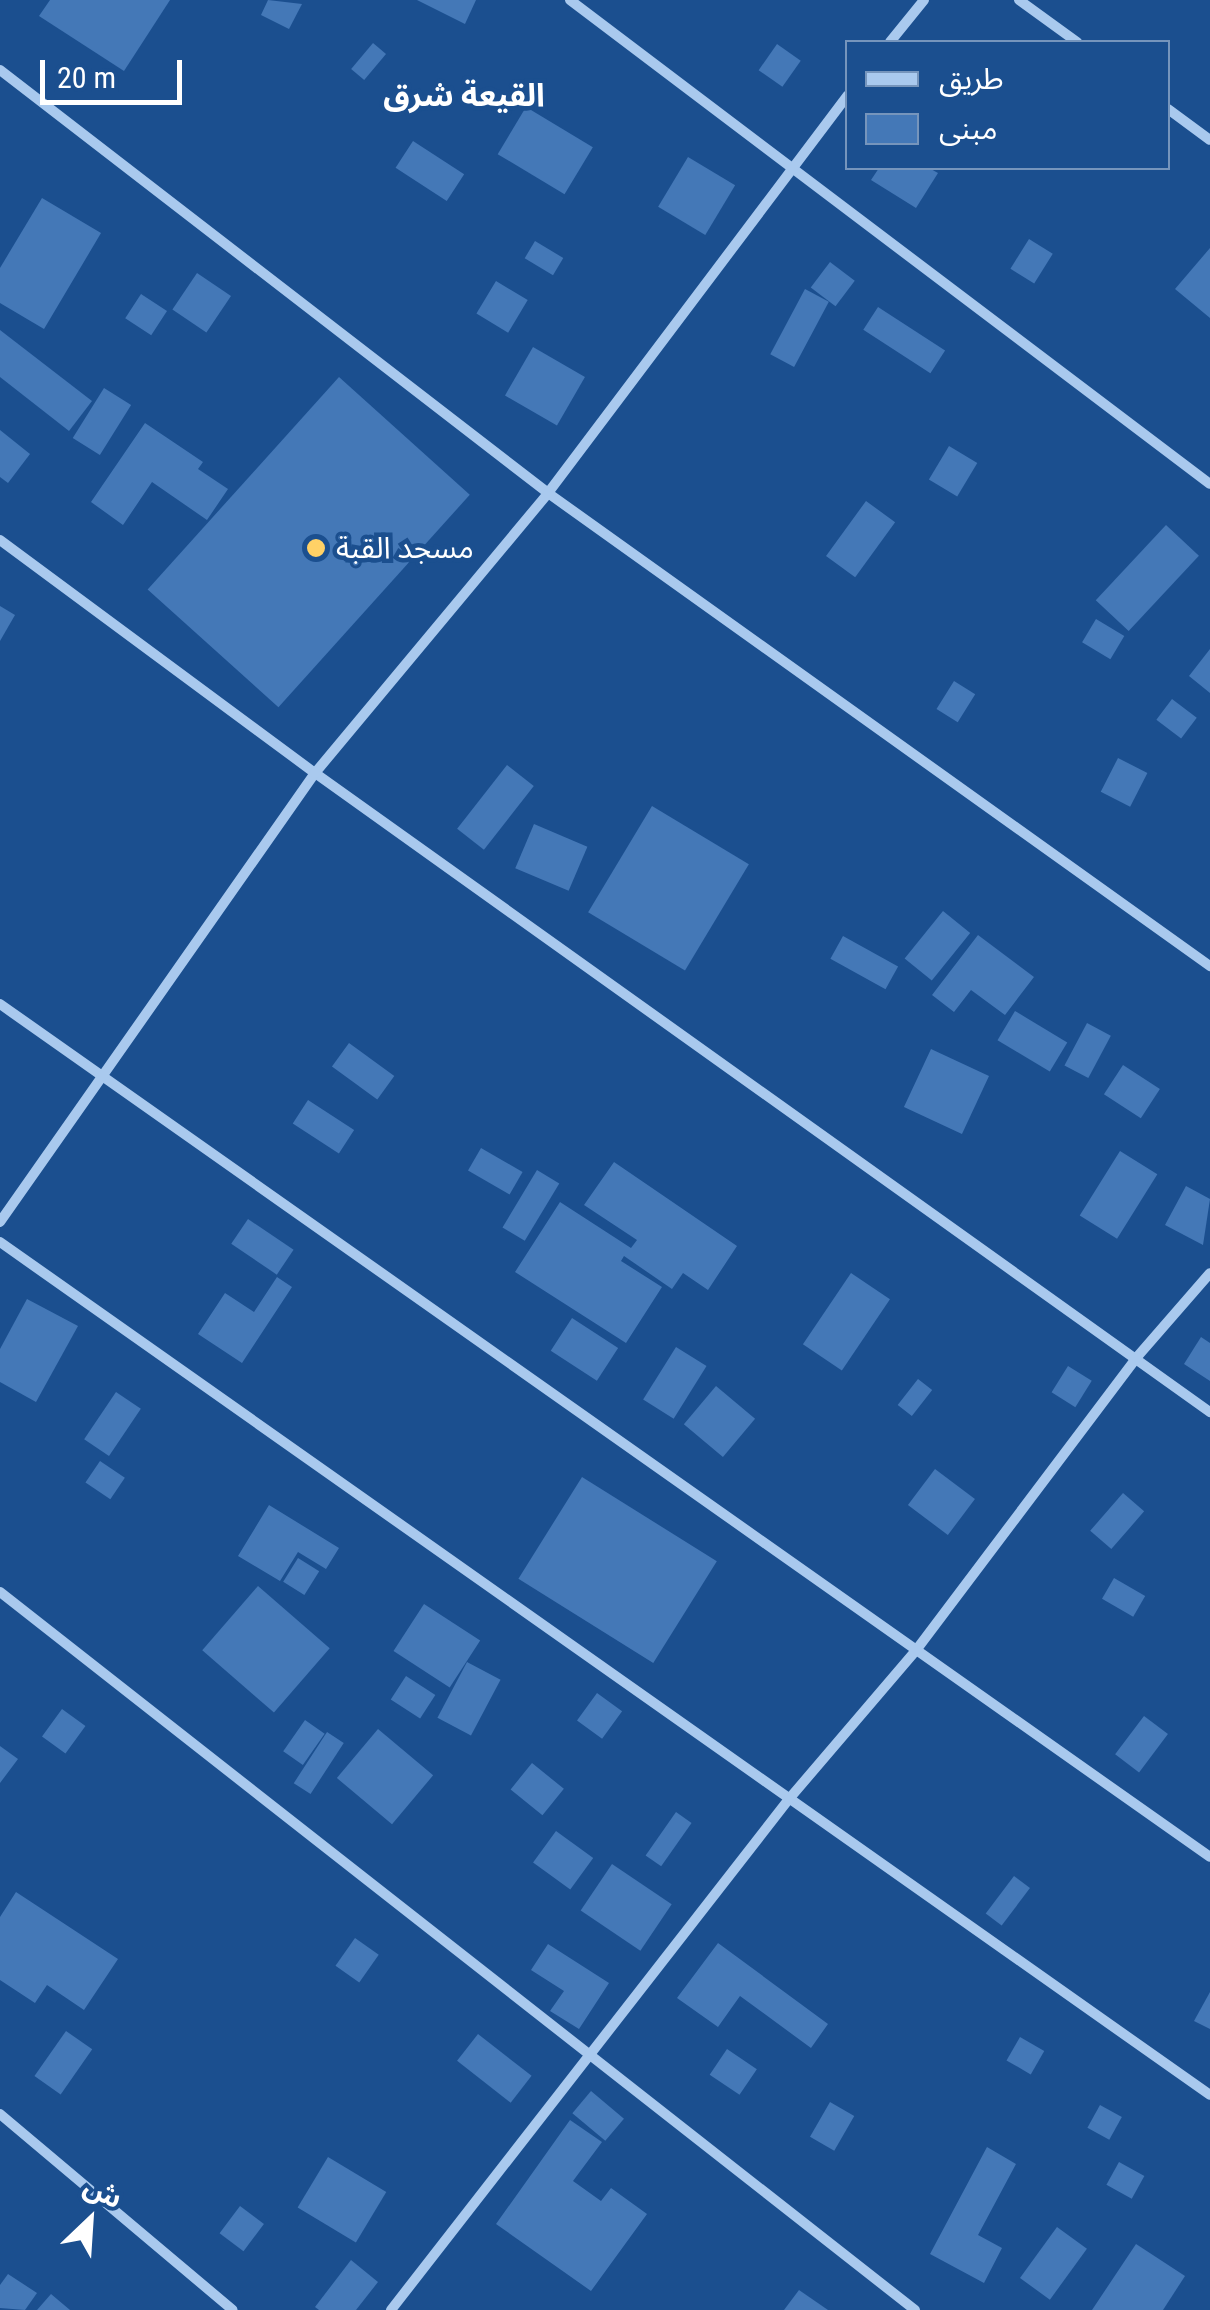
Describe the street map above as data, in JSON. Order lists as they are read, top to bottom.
{
  "districts": ["القيعة شرق"],
  "places": ["مسجد القبة"],
  "legend": ["طريق", "مبنى"],
  "scale_bar": "20 m",
  "north": "top right"
}
